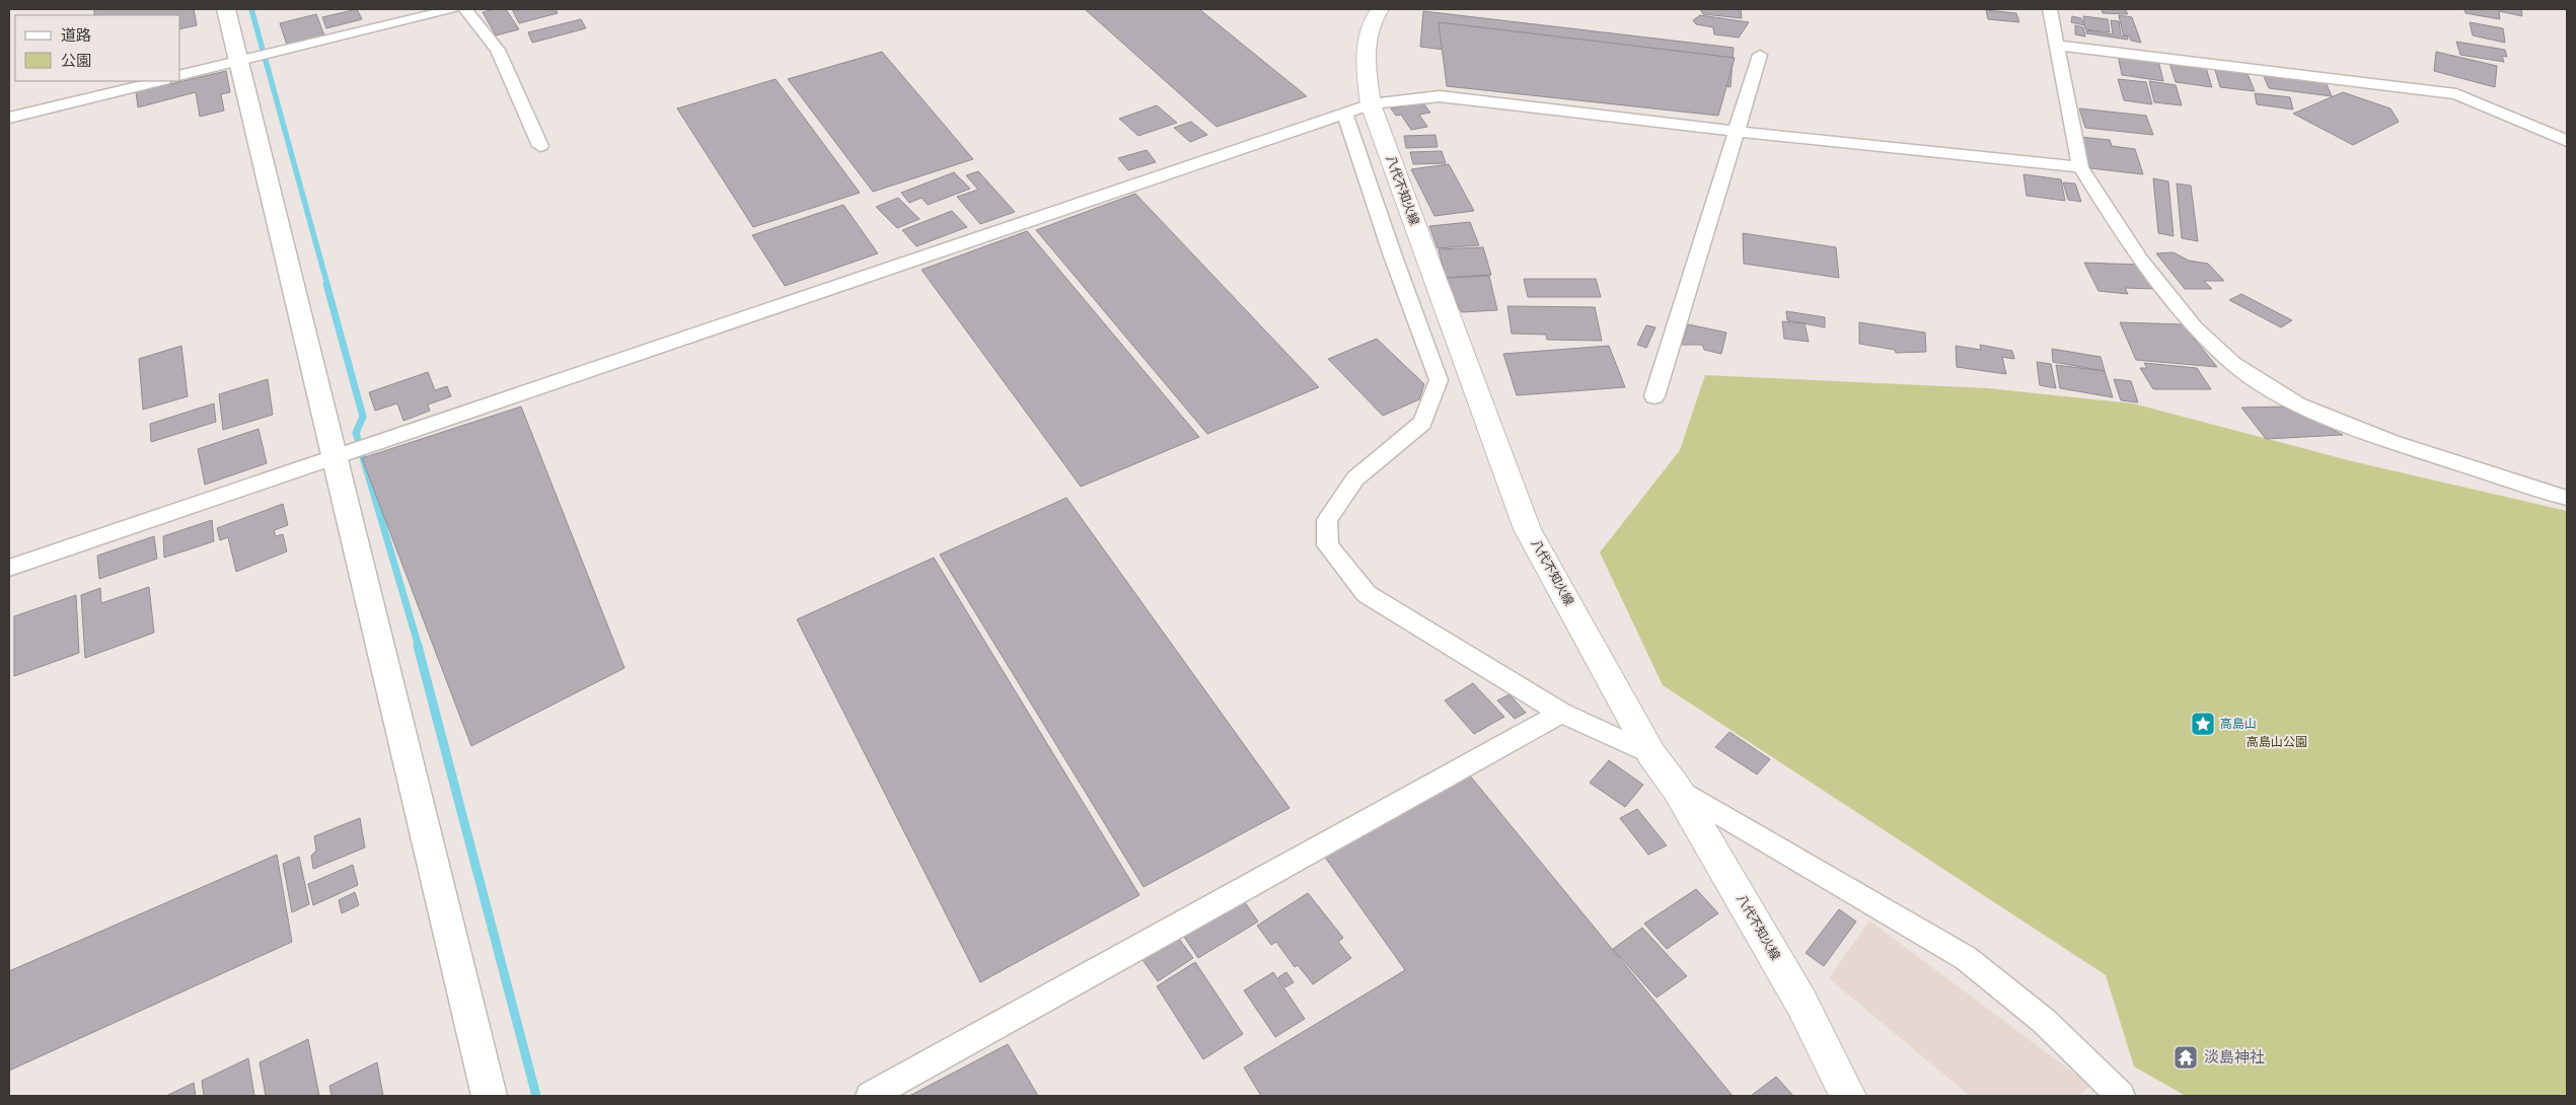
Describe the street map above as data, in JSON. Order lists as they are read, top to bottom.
{
  "streets": {
    "main road": ["八代不知火線"]
  },
  "parks": ["高島山公園"],
  "places": {
    "place": ["高島山"],
    "temple": ["淡島神社"]
  },
  "legend": ["道路", "公園"]
}
